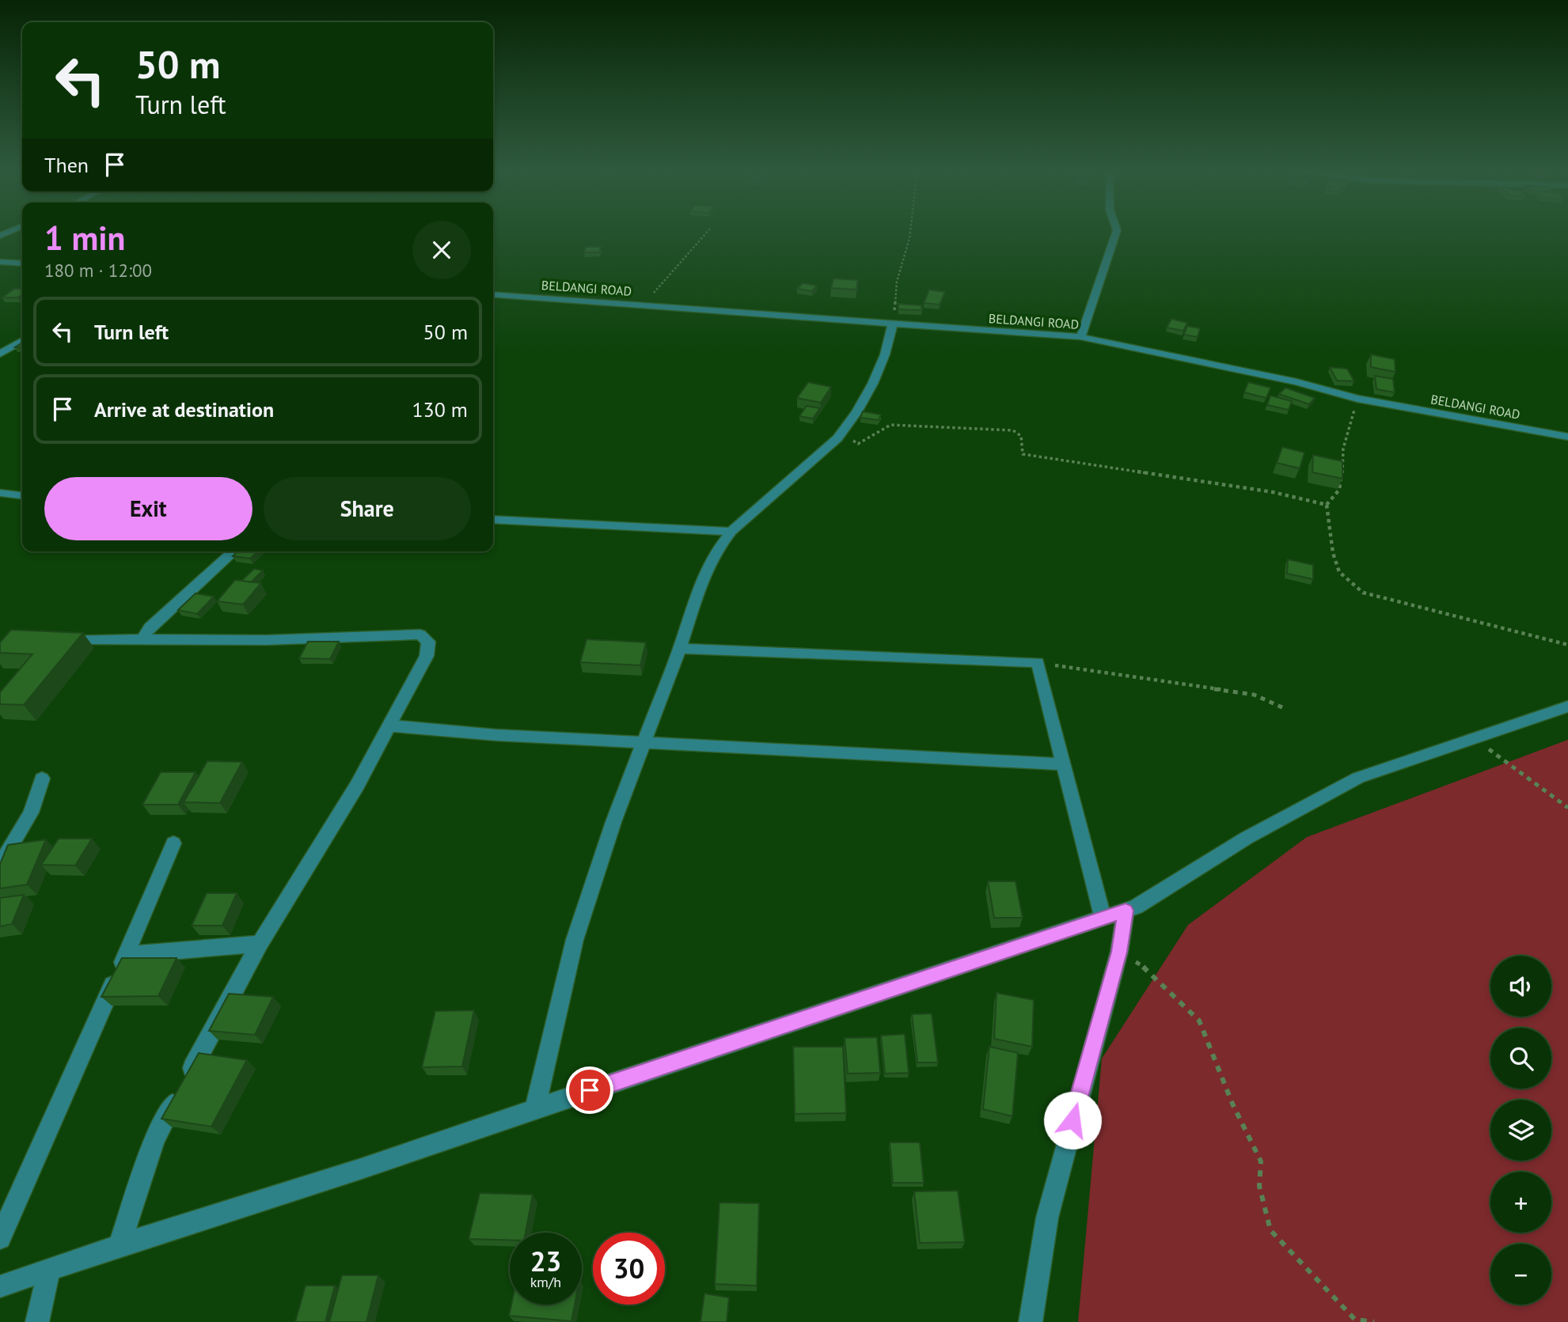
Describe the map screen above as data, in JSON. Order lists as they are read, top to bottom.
{
  "streets": {
    "street": ["BELDANGI ROAD"]
  },
  "page": {
    "turn": ["50 m", "Turn left"],
    "then": "Then",
    "heading": ["1 min", "180 m · 12:00"],
    "list": [
      {
        "name": "Turn left",
        "value": "50 m"
      },
      {
        "name": "Arrive at destination",
        "value": "130 m"
      }
    ],
    "buttons": ["Exit", "Share"],
    "map_buttons": ["+", "−"],
    "speed": "23 km/h",
    "limit": "30"
  }
}
